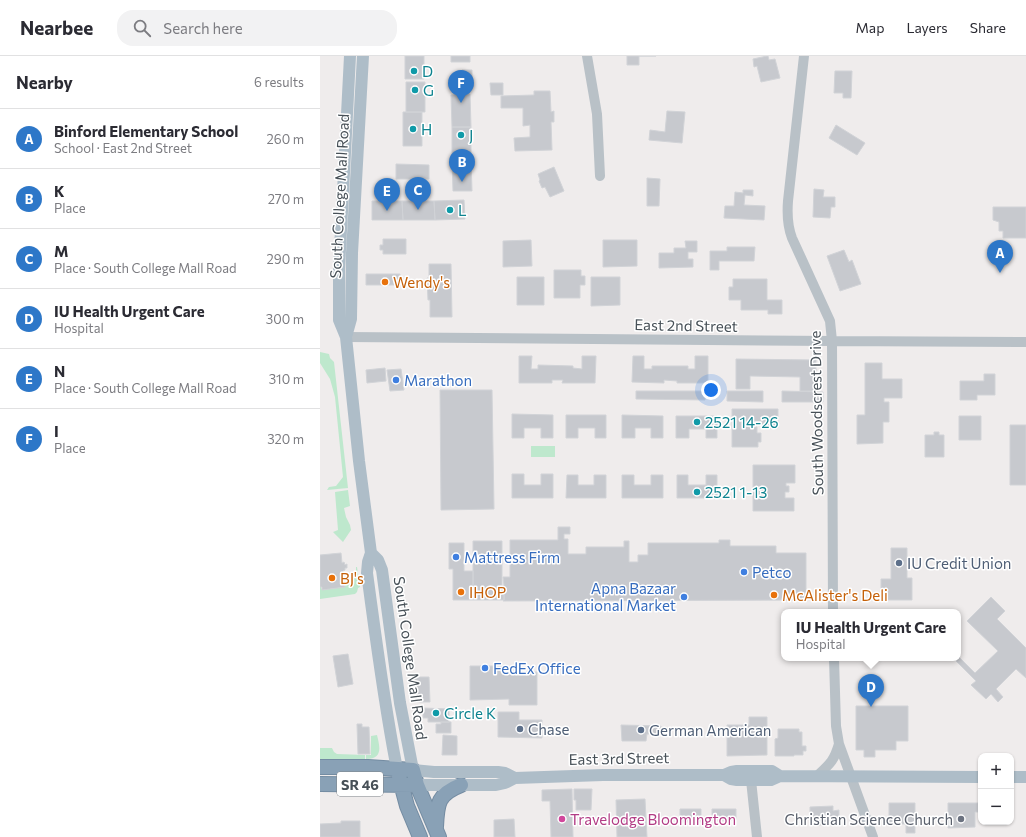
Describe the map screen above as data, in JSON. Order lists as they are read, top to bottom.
{
  "streets": {
    "highway": ["East 3rd Street", "SR 46"],
    "main road": ["South College Mall Road"],
    "street": ["East 2nd Street", "South Woodscrest Drive"]
  },
  "crossings": [
    ["South College Mall Road", "East 2nd Street"],
    ["South College Mall Road", "East 3rd Street"],
    ["South College Mall Road", "SR 46"],
    ["East 2nd Street", "South Woodscrest Drive"],
    ["East 3rd Street", "SR 46"]
  ],
  "places": [
    "D",
    "G",
    "H",
    "J",
    "L",
    "Wendy's",
    "Marathon",
    "2521 14-26",
    "2521 1-13",
    "Mattress Firm",
    "IU Credit Union",
    "Petco",
    "BJ's",
    "IHOP",
    "McAlister's Deli",
    "Apna Bazaar International Market",
    "FedEx Office",
    "Circle K",
    "Chase",
    "German American",
    "Travelodge Bloomington",
    "Christian Science Church"
  ],
  "page": {
    "header": "Nearbee",
    "search": "Search here",
    "nav": ["Map", "Layers", "Share"],
    "heading": ["Nearby", "6 results"],
    "pins": [
      "F",
      "B",
      "C",
      "E",
      "A",
      "D"
    ],
    "list": [
      {
        "mark": "A",
        "name": "Binford Elementary School",
        "note": "School · East 2nd Street",
        "value": "260 m"
      },
      {
        "mark": "B",
        "name": "K",
        "note": "Place",
        "value": "270 m"
      },
      {
        "mark": "C",
        "name": "M",
        "note": "Place · South College Mall Road",
        "value": "290 m"
      },
      {
        "mark": "D",
        "name": "IU Health Urgent Care",
        "note": "Hospital",
        "value": "300 m"
      },
      {
        "mark": "E",
        "name": "N",
        "note": "Place · South College Mall Road",
        "value": "310 m"
      },
      {
        "mark": "F",
        "name": "I",
        "note": "Place",
        "value": "320 m"
      }
    ],
    "popup": ["IU Health Urgent Care", "Hospital"],
    "map_buttons": ["+", "−"]
  }
}
